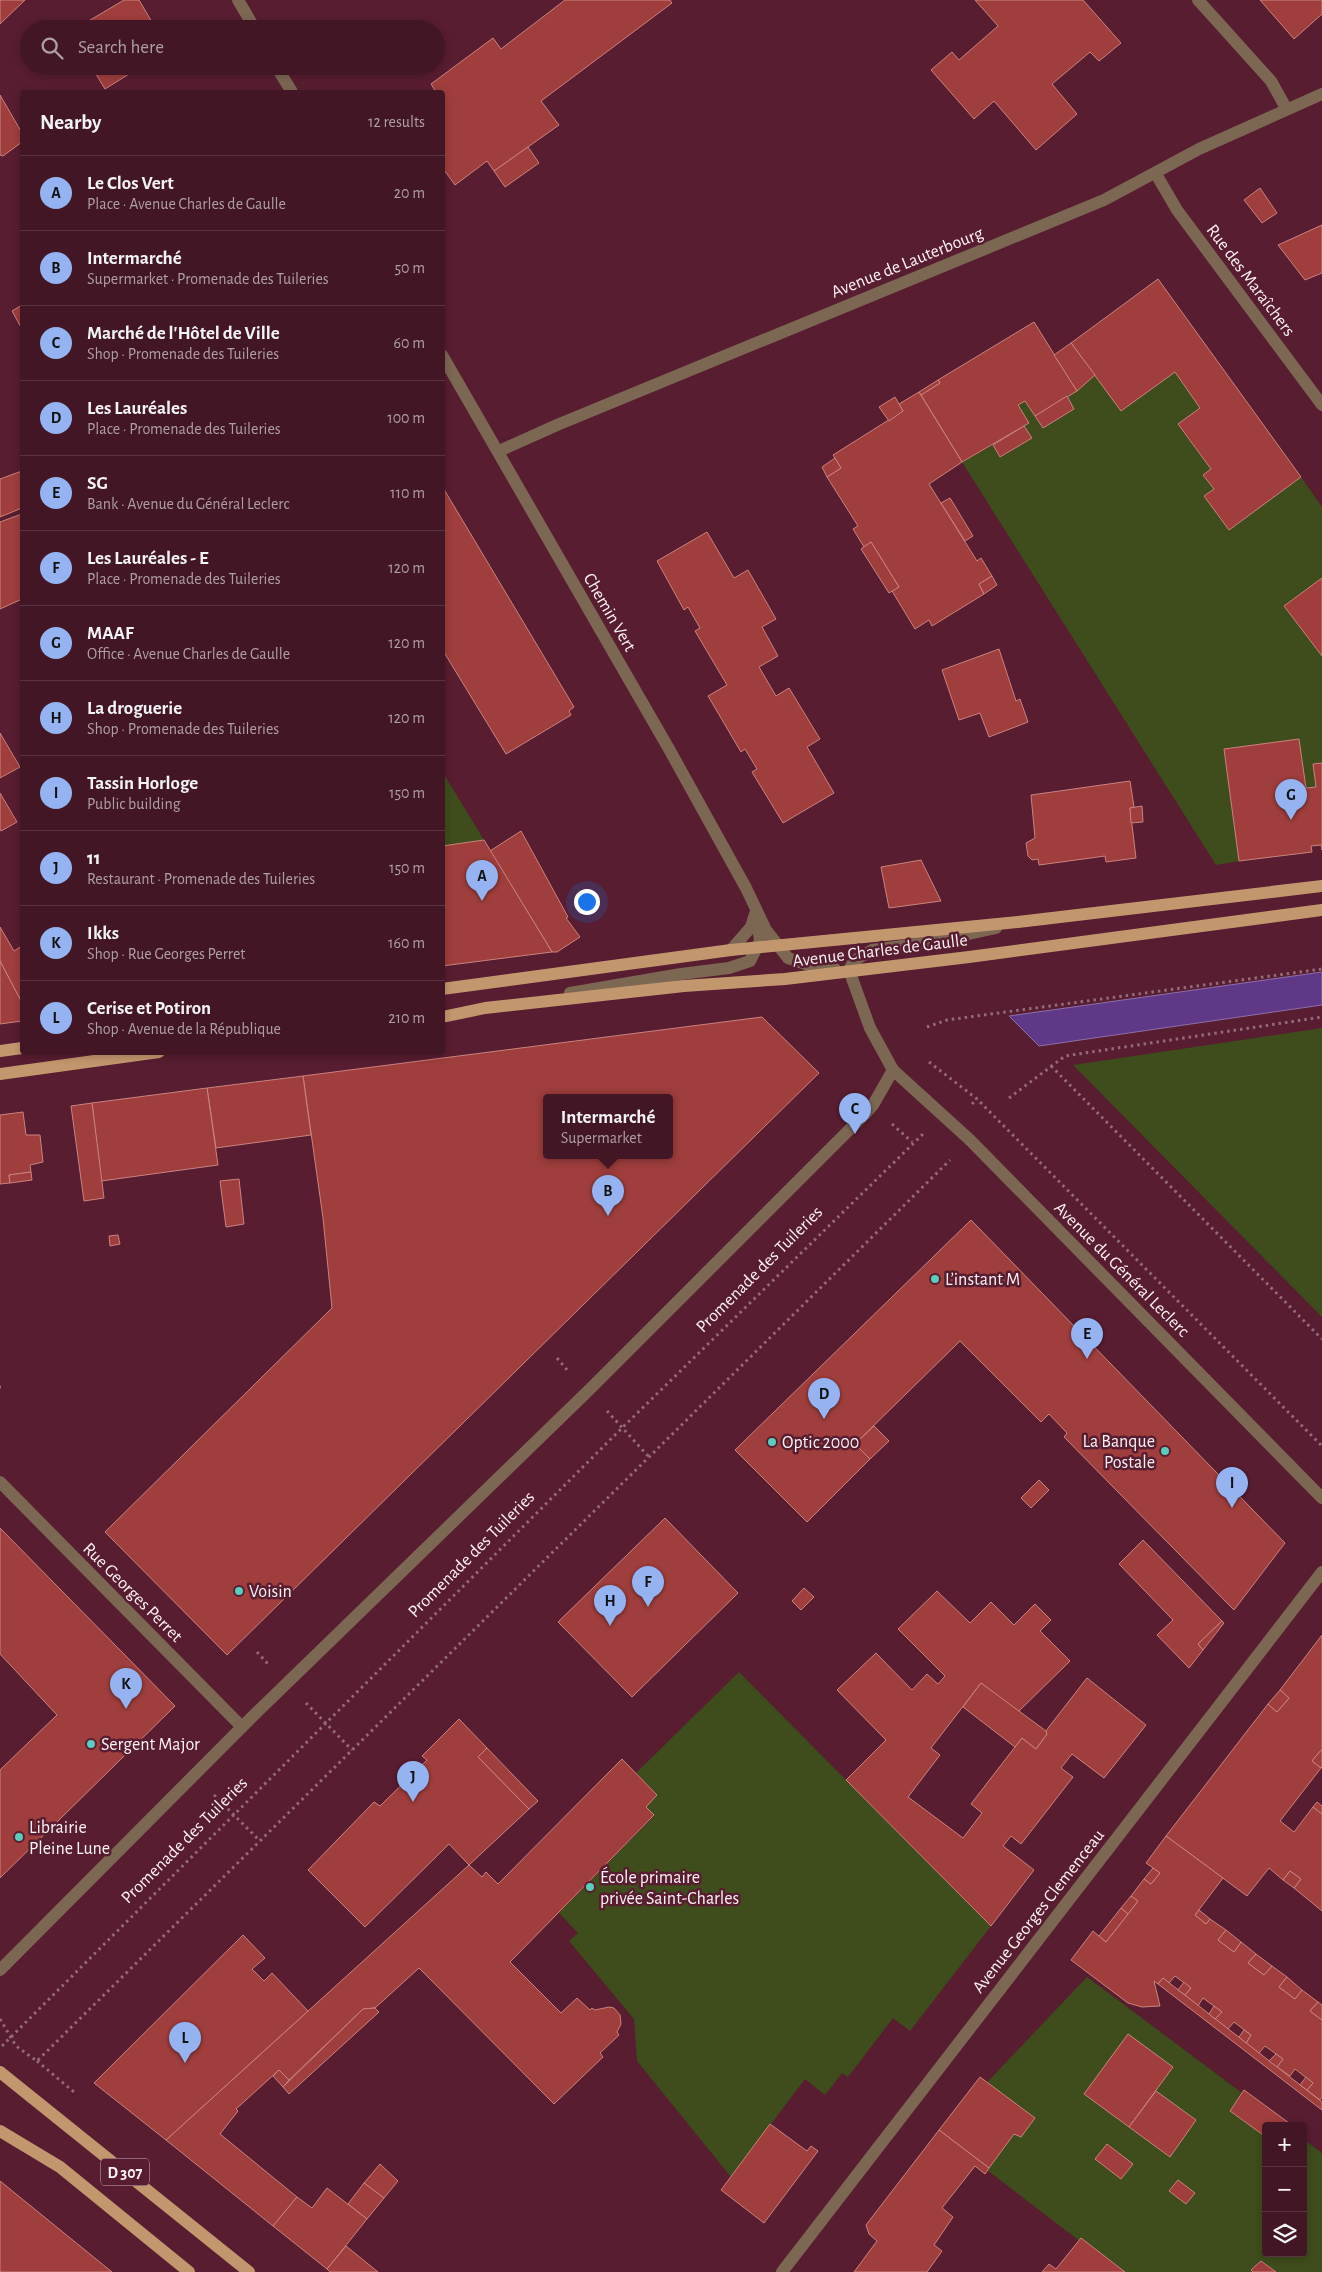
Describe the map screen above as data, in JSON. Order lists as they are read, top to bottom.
{
  "streets": {
    "main road": ["Avenue Charles de Gaulle", "D 307"],
    "street": [
      "Avenue de Lauterbourg",
      "Rue des Maraîchers",
      "Chemin Vert",
      "Promenade des Tuileries",
      "Avenue du Général Leclerc",
      "Rue Georges Perret",
      "Avenue Georges Clemenceau"
    ]
  },
  "crossings": [
    ["Avenue de Lauterbourg", "Rue des Maraîchers"],
    ["Avenue de Lauterbourg", "Chemin Vert"],
    ["Avenue Charles de Gaulle", "Avenue du Général Leclerc"],
    ["Promenade des Tuileries", "Avenue du Général Leclerc"],
    ["Promenade des Tuileries", "Rue Georges Perret"]
  ],
  "places": [
    "L’instant M",
    "Optic 2000",
    "La Banque Postale",
    "Voisin",
    "Sergent Major",
    "Librairie Pleine Lune",
    "École primaire privée Saint-Charles"
  ],
  "page": {
    "search": "Search here",
    "heading": ["Nearby", "12 results"],
    "list": [
      {
        "mark": "A",
        "name": "Le Clos Vert",
        "note": "Place · Avenue Charles de Gaulle",
        "value": "20 m"
      },
      {
        "mark": "B",
        "name": "Intermarché",
        "note": "Supermarket · Promenade des Tuileries",
        "value": "50 m"
      },
      {
        "mark": "C",
        "name": "Marché de l'Hôtel de Ville",
        "note": "Shop · Promenade des Tuileries",
        "value": "60 m"
      },
      {
        "mark": "D",
        "name": "Les Lauréales",
        "note": "Place · Promenade des Tuileries",
        "value": "100 m"
      },
      {
        "mark": "E",
        "name": "SG",
        "note": "Bank · Avenue du Général Leclerc",
        "value": "110 m"
      },
      {
        "mark": "F",
        "name": "Les Lauréales - E",
        "note": "Place · Promenade des Tuileries",
        "value": "120 m"
      },
      {
        "mark": "G",
        "name": "MAAF",
        "note": "Office · Avenue Charles de Gaulle",
        "value": "120 m"
      },
      {
        "mark": "H",
        "name": "La droguerie",
        "note": "Shop · Promenade des Tuileries",
        "value": "120 m"
      },
      {
        "mark": "I",
        "name": "Tassin Horloge",
        "note": "Public building",
        "value": "150 m"
      },
      {
        "mark": "J",
        "name": "11",
        "note": "Restaurant · Promenade des Tuileries",
        "value": "150 m"
      },
      {
        "mark": "K",
        "name": "Ikks",
        "note": "Shop · Rue Georges Perret",
        "value": "160 m"
      },
      {
        "mark": "L",
        "name": "Cerise et Potiron",
        "note": "Shop · Avenue de la République",
        "value": "210 m"
      }
    ],
    "pins": [
      "G",
      "A",
      "C",
      "B",
      "E",
      "D",
      "I",
      "F",
      "H",
      "K",
      "J",
      "L"
    ],
    "popup": ["Intermarché", "Supermarket"],
    "map_buttons": ["+", "−"]
  }
}
